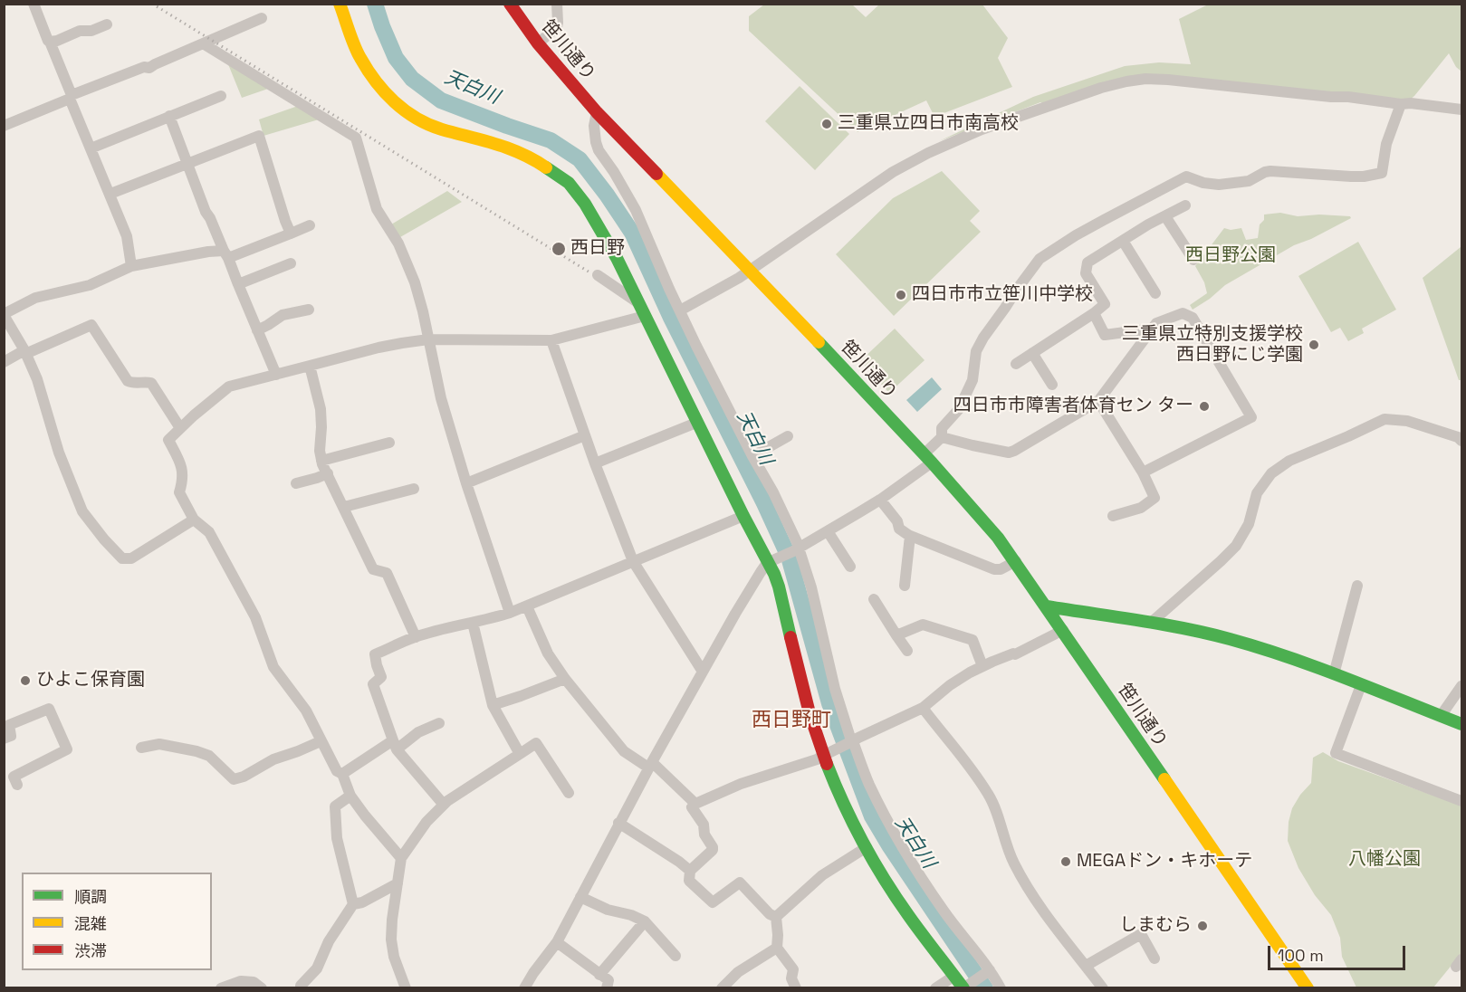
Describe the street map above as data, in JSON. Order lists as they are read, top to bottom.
{
  "streets": {
    "street": ["笹川通り"]
  },
  "districts": ["西日野町"],
  "water": ["天白川"],
  "parks": ["西日野公園", "八幡公園"],
  "places": [
    "三重県立四日市南高校",
    "西日野",
    "四日市市立笹川中学校",
    "三重県立特別支援学校 西日野にじ学園",
    "四日市市障害者体育セン ター",
    "ひよこ保育園",
    "MEGAドン・キホーテ",
    "しまむら"
  ],
  "legend": ["順調", "混雑", "渋滞"],
  "scale_bar": "100 m"
}
